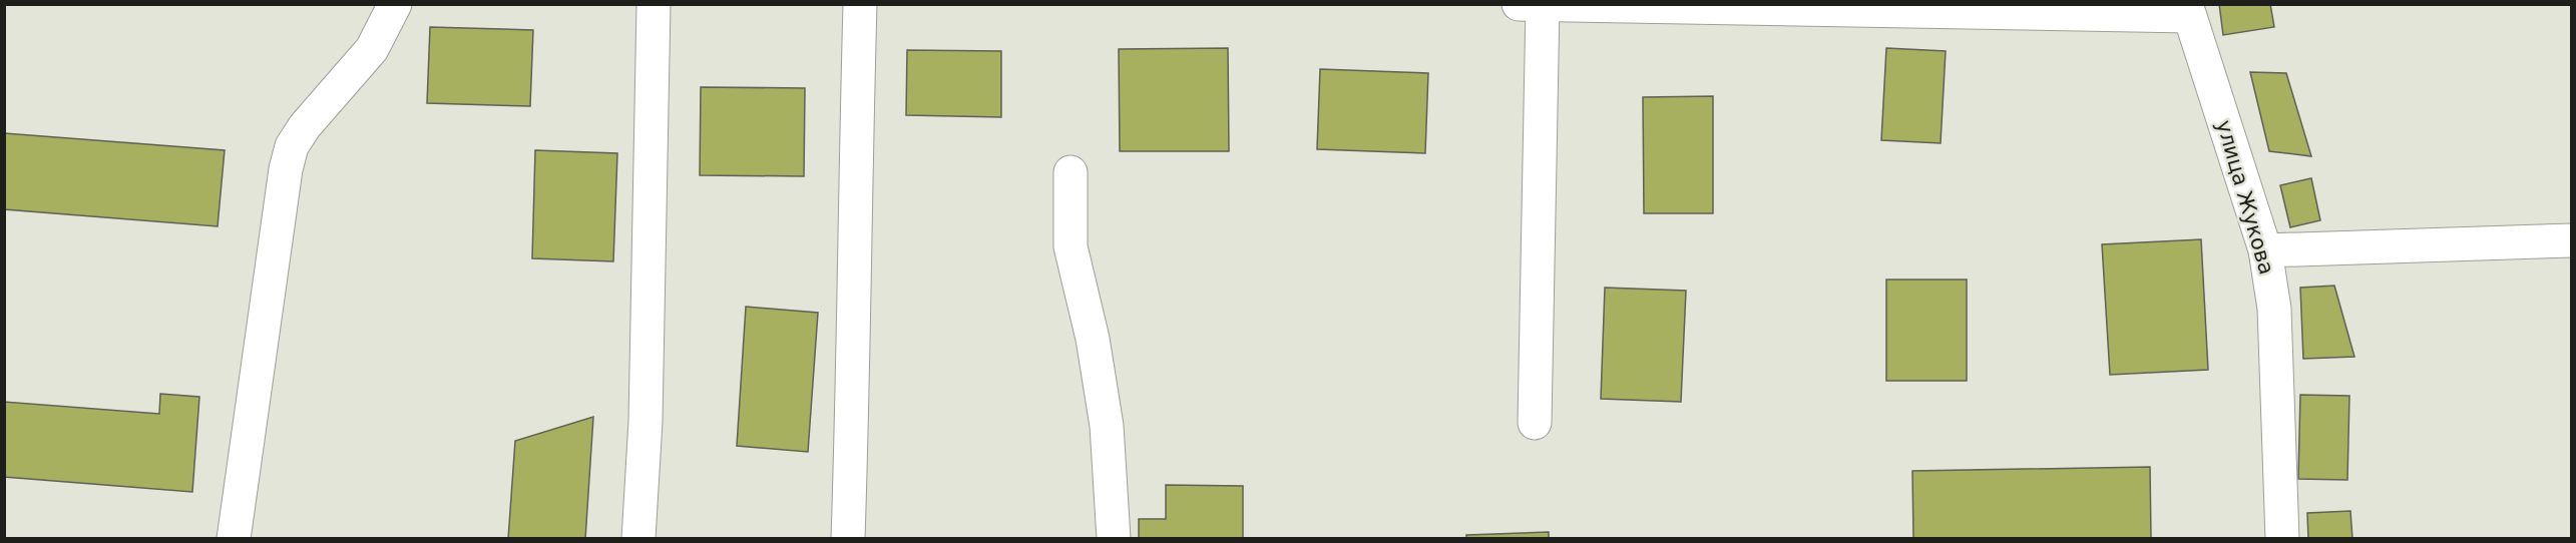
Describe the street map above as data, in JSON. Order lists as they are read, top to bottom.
{
  "streets": {
    "street": ["улица Жукова"]
  }
}
